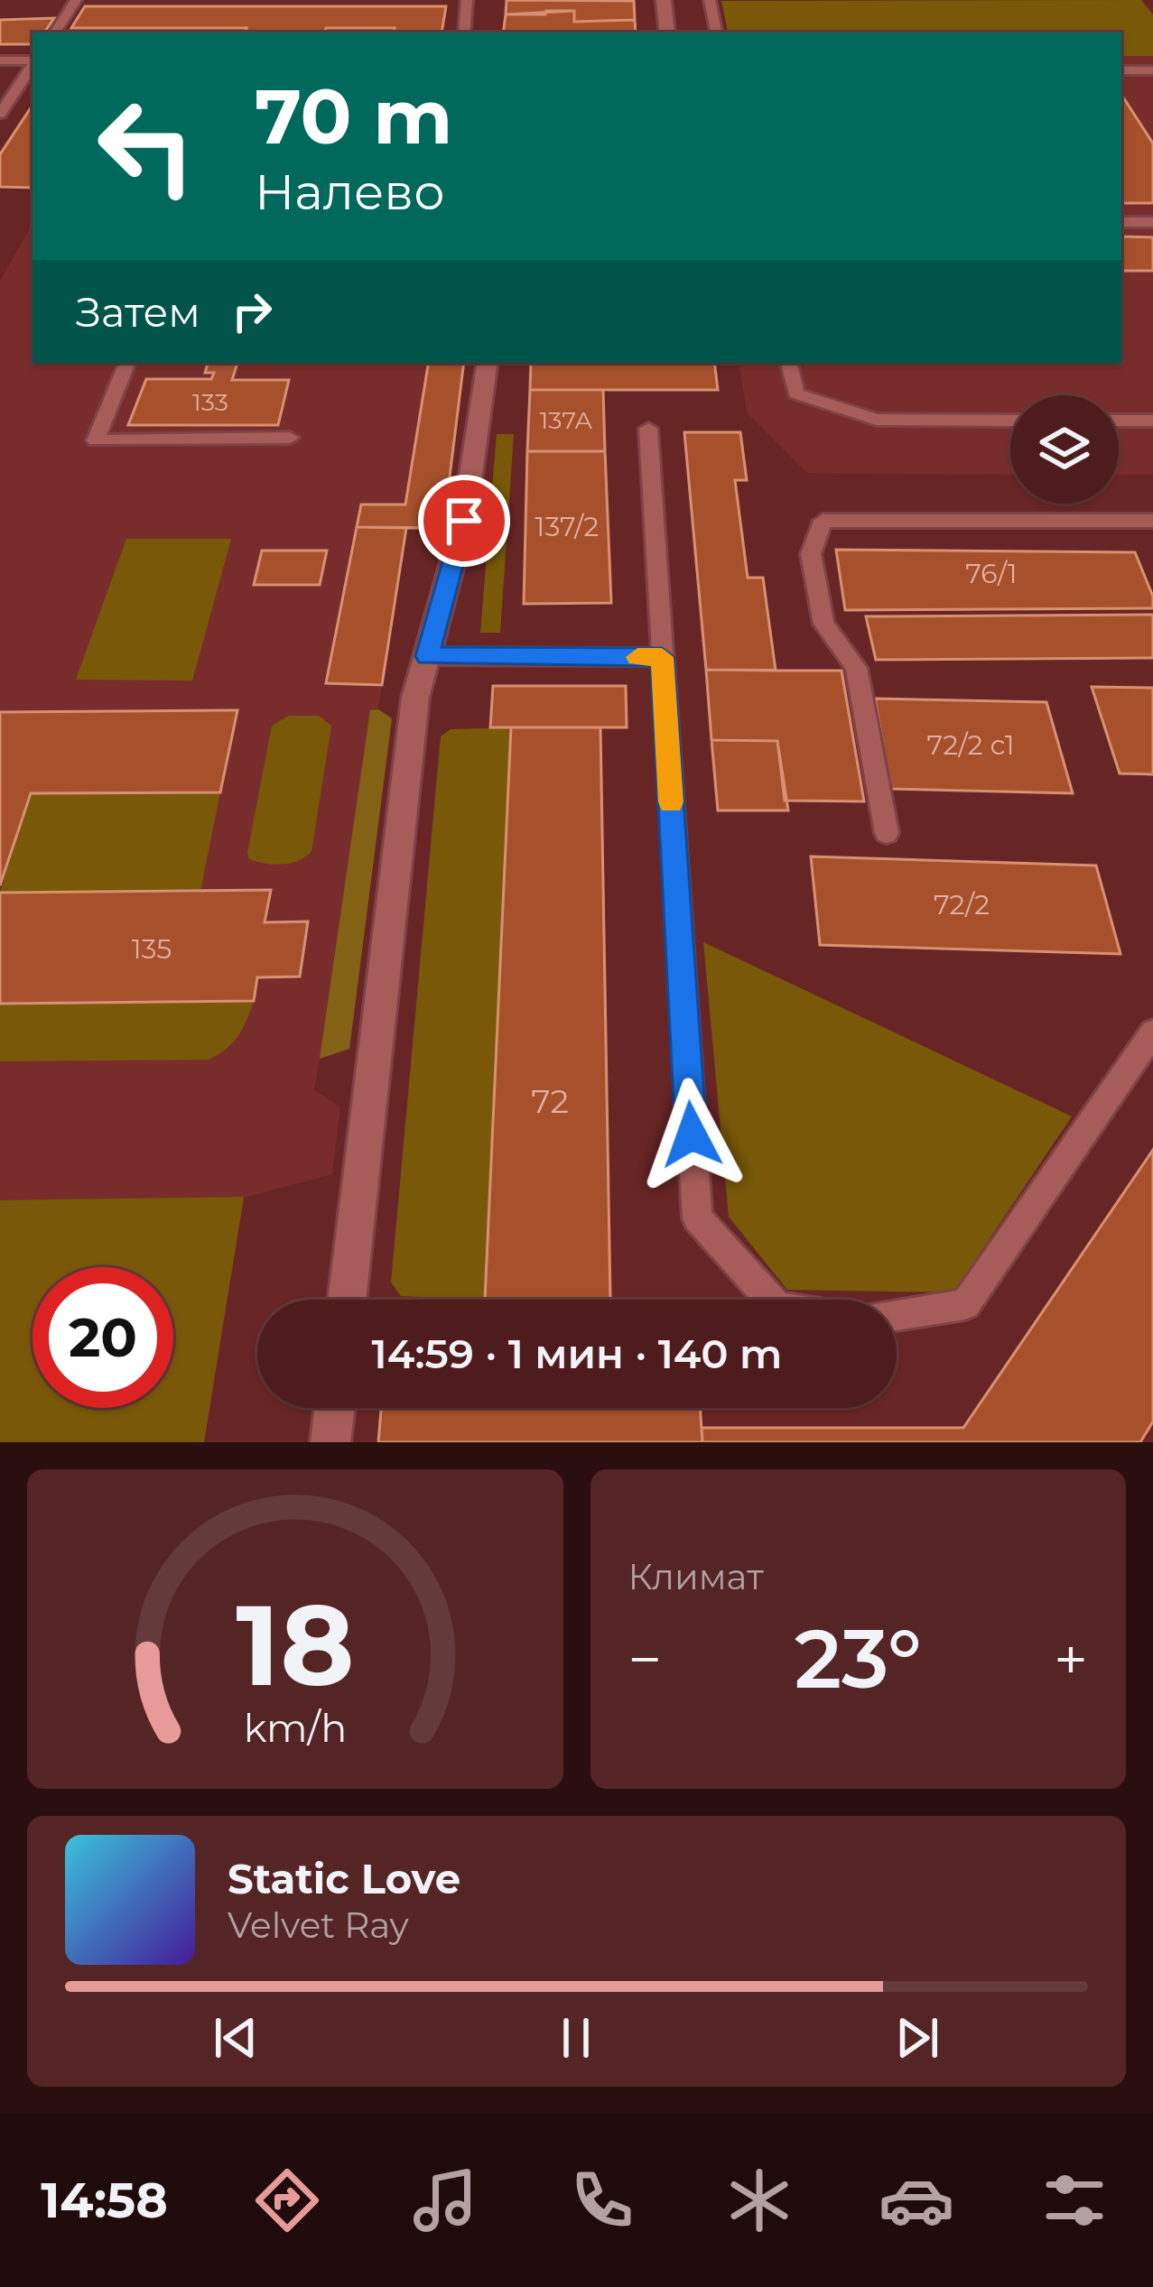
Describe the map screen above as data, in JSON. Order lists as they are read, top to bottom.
{
  "house_numbers": [
    "133",
    "137А",
    "137/2",
    "76/1",
    "72/2 с1",
    "72/2",
    "135",
    "72"
  ],
  "page": {
    "turn": ["70 m", "Налево"],
    "then": "Затем",
    "limit": "20",
    "trip": "14:59 · 1 мин · 140 m",
    "tile": "Климат",
    "heat": ["−", "23°", "+"],
    "song": ["Static Love", "Velvet Ray"],
    "tabs": "14:58",
    "gauge": ["18", "km/h"]
  }
}
